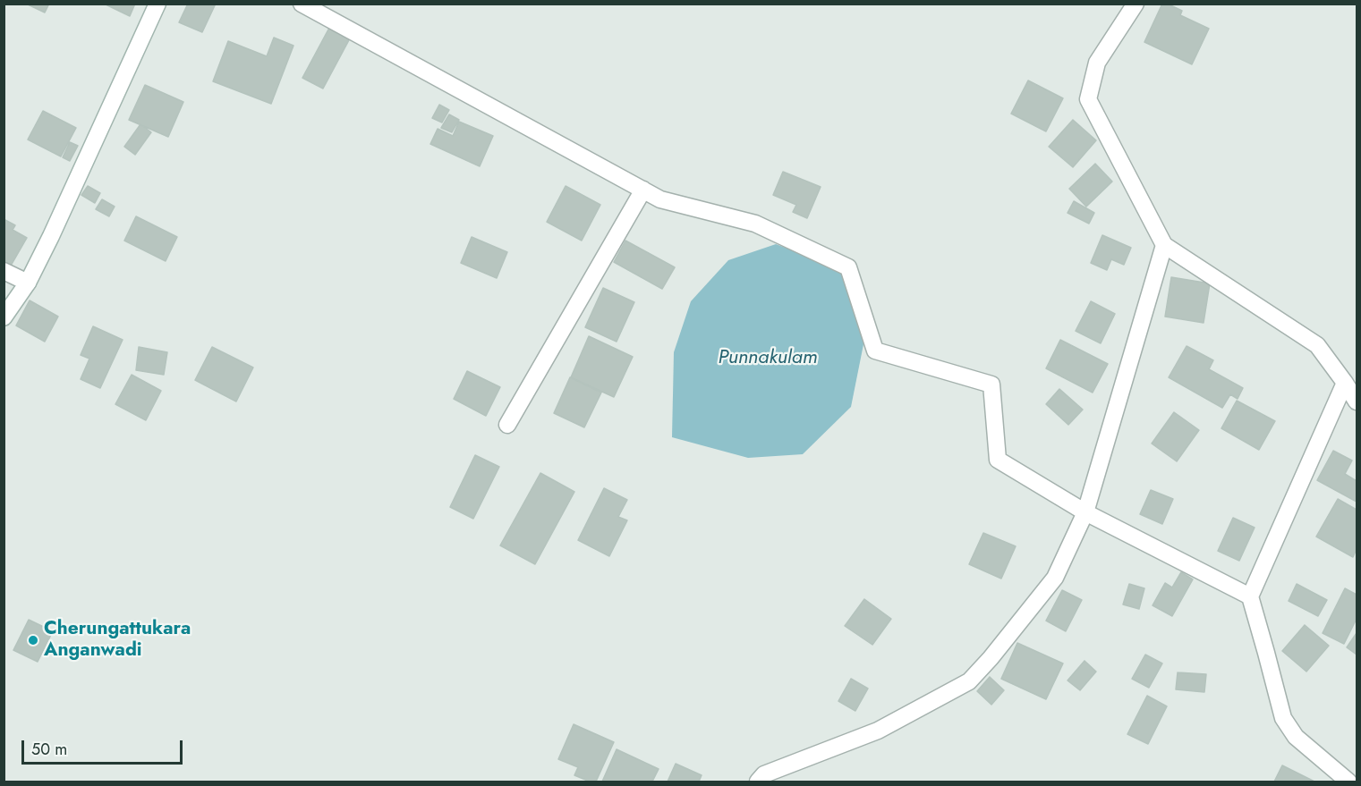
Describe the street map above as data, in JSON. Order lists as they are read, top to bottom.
{
  "water": ["Punnakulam"],
  "places": ["Cherungattukara Anganwadi"],
  "scale_bar": "50 m"
}
